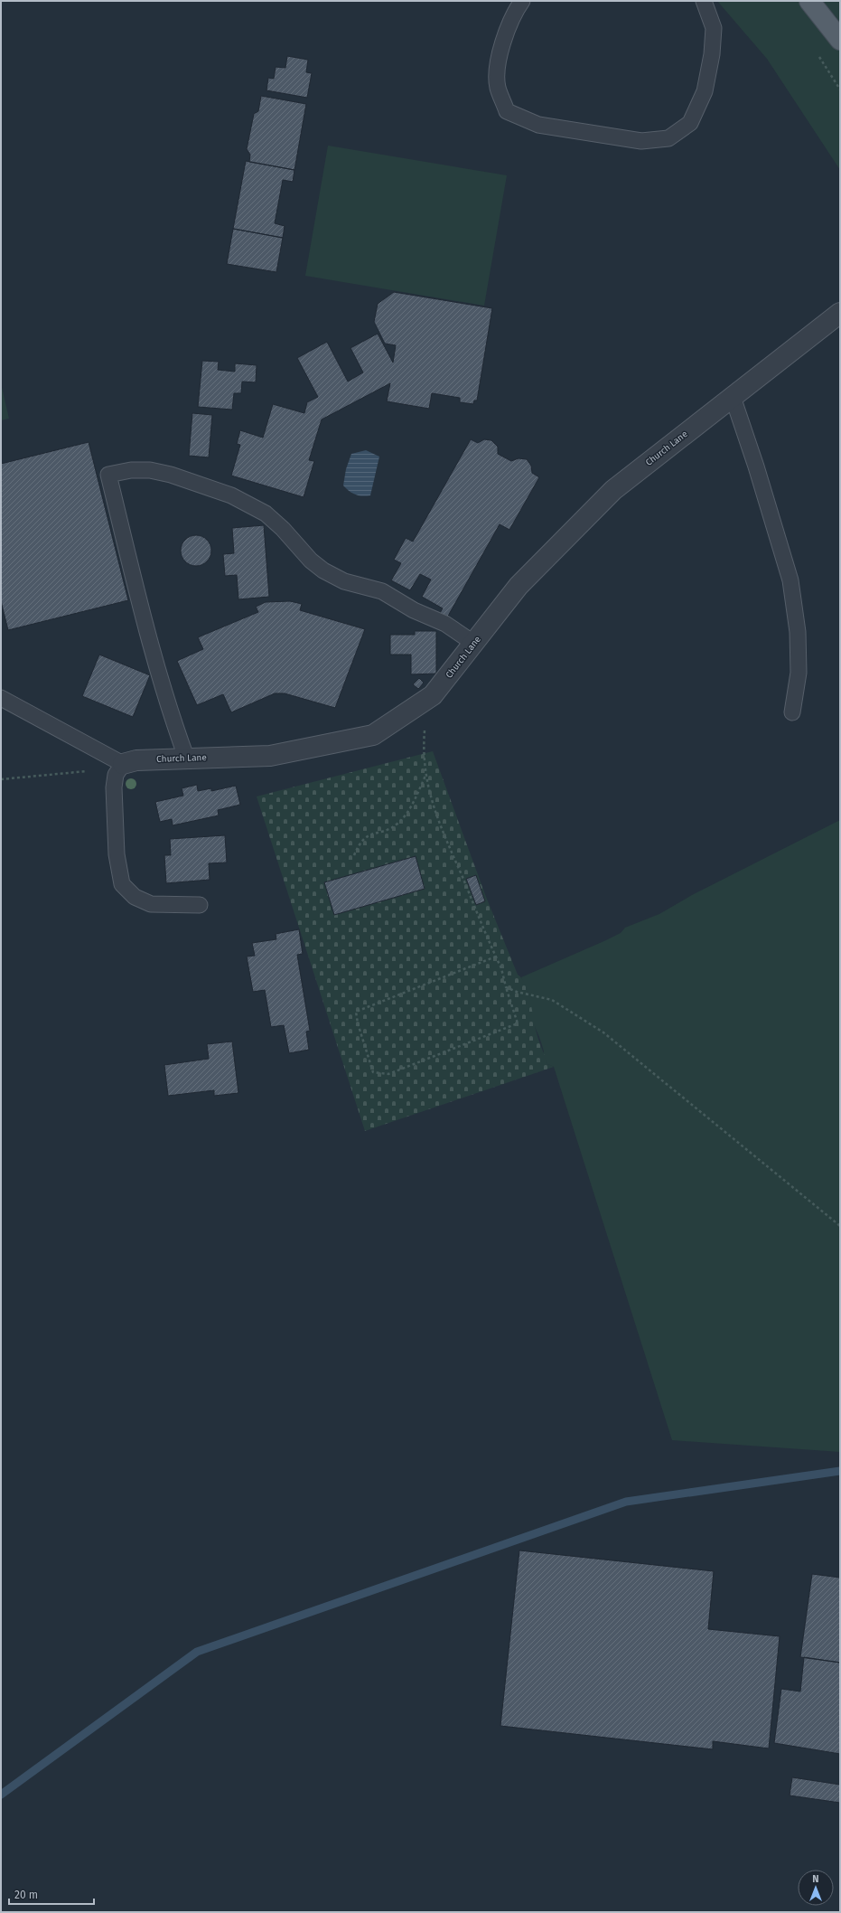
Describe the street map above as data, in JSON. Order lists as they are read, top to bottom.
{
  "streets": {
    "street": ["Church Lane"]
  },
  "scale_bar": "20 m",
  "north": "top"
}
